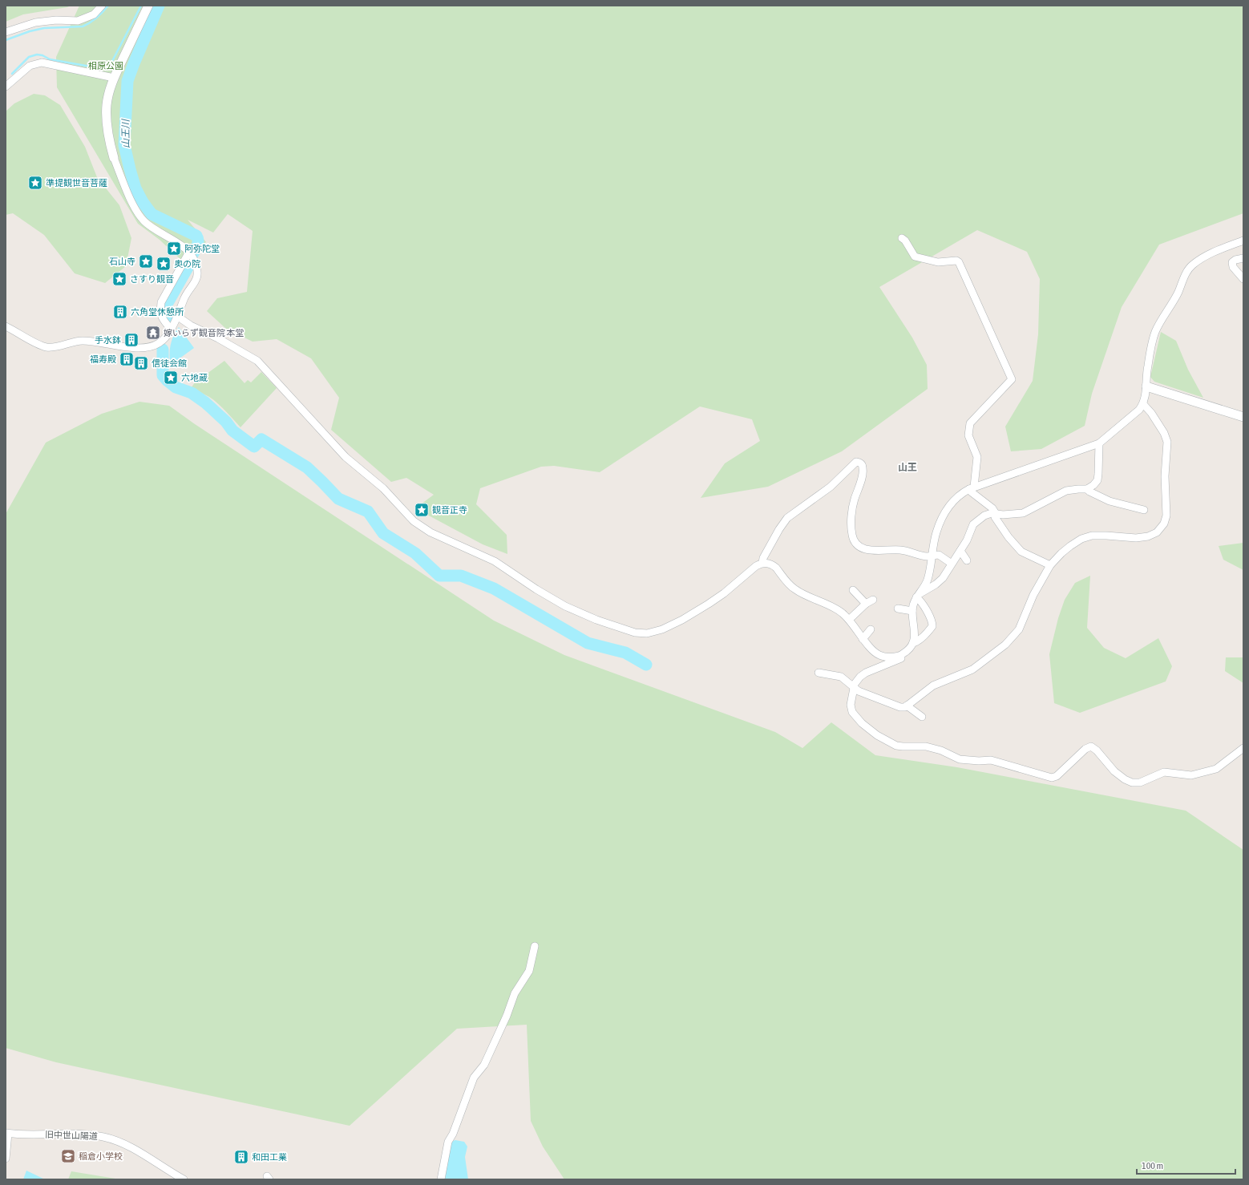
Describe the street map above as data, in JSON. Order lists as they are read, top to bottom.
{
  "streets": {
    "street": ["旧中世山陽道"]
  },
  "districts": ["山王"],
  "water": ["山王川"],
  "parks": ["相原公園"],
  "places": {
    "place": [
      "準提観世音菩薩",
      "阿弥陀堂",
      "石山寺",
      "奥の院",
      "さすり観音",
      "六地蔵",
      "観音正寺"
    ],
    "building": [
      "六角堂休憩所",
      "手水鉢",
      "福寿殿",
      "信徒会館",
      "和田工業"
    ],
    "temple": ["嫁いらず観音院 本堂"],
    "school or university": ["稲倉小学校"]
  },
  "scale_bar": "100 m"
}
